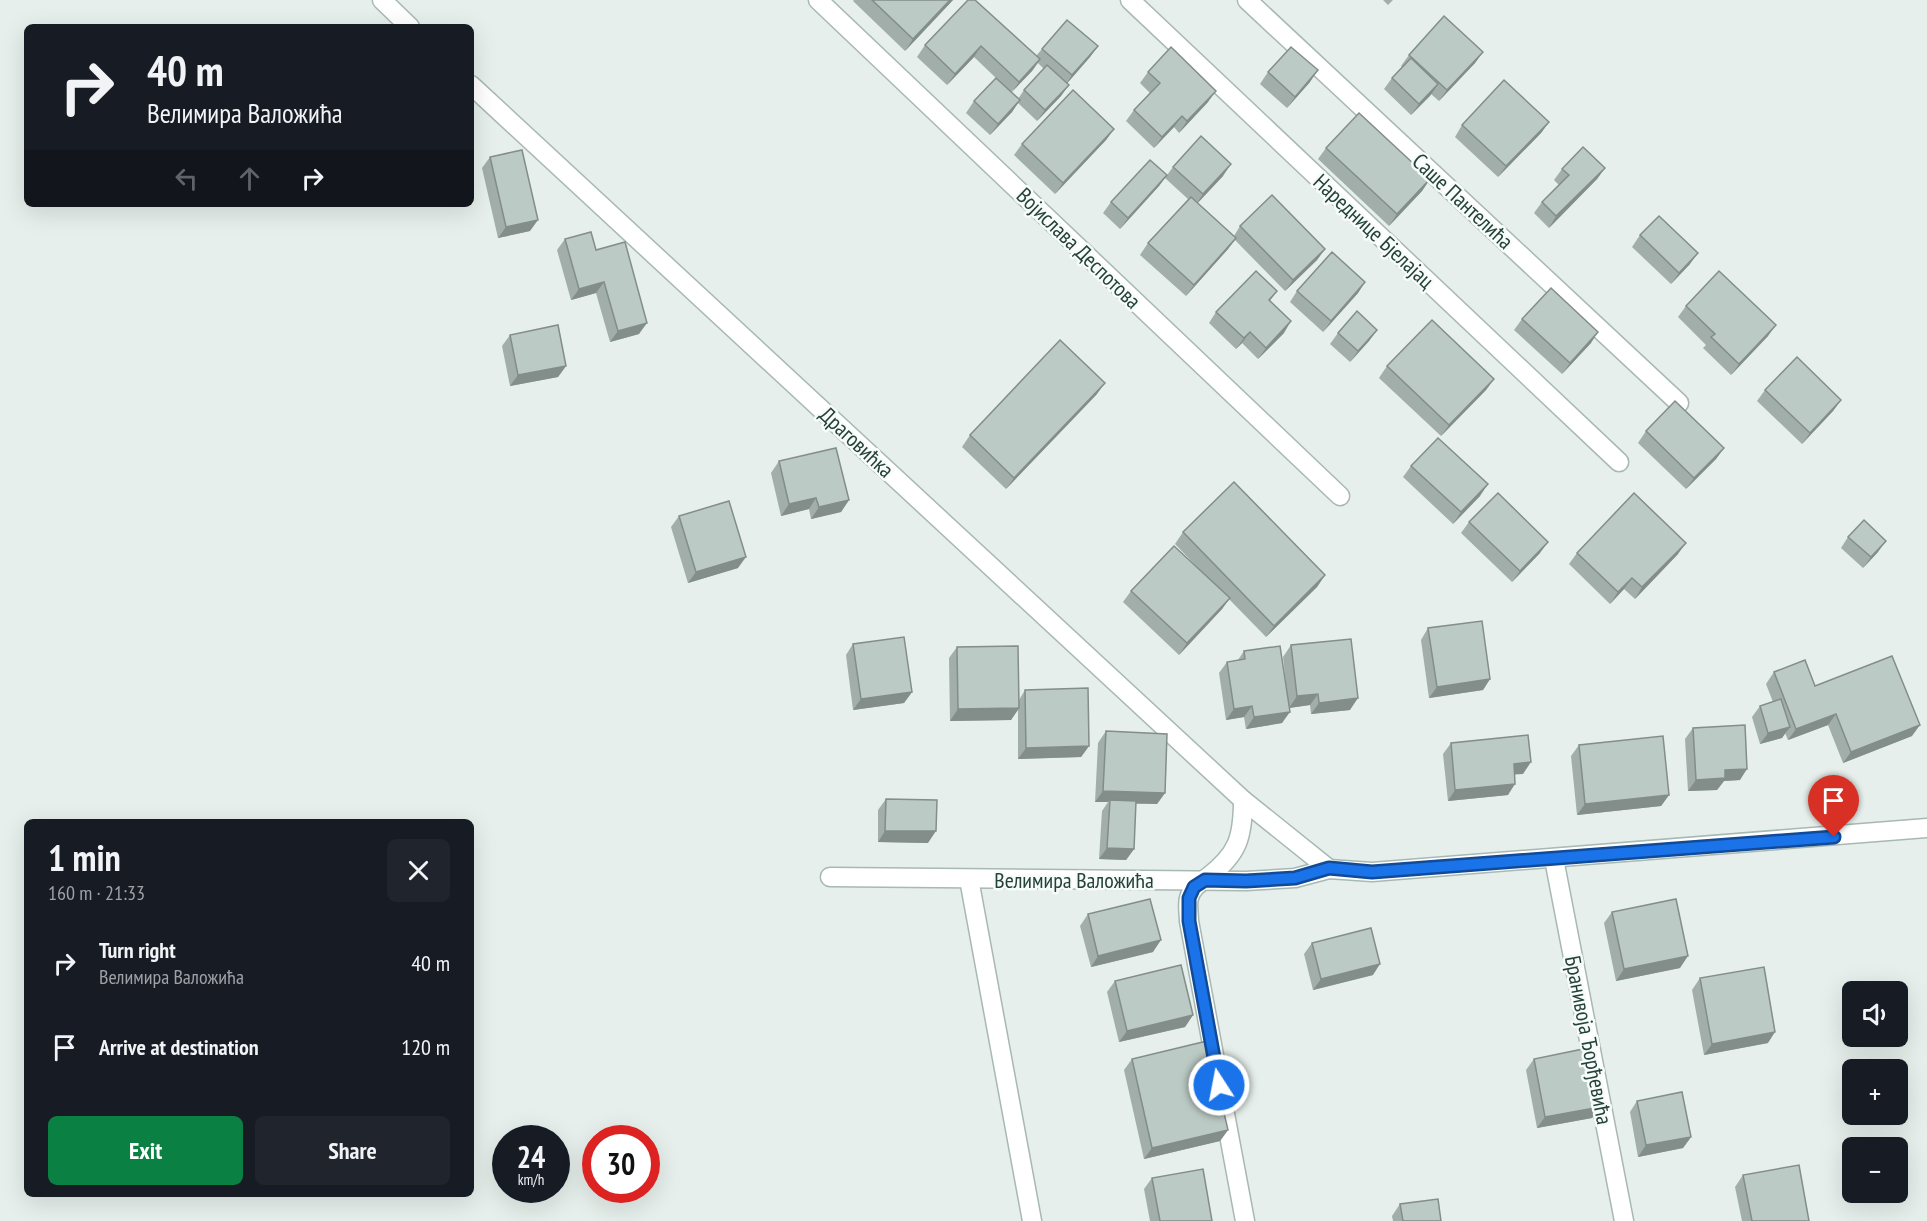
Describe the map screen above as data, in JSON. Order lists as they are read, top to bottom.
{
  "streets": {
    "street": [
      "Саше Пантелића",
      "Нареднице Бјелајац",
      "Војислава Деспотова",
      "Драговићка",
      "Велимира Валожића",
      "Бранивоја Ђорђевића"
    ]
  },
  "crossings": [
    ["Драговићка", "Велимира Валожића"],
    ["Велимира Валожића", "Бранивоја Ђорђевића"]
  ],
  "page": {
    "turn": ["40 m", "Велимира Валожића"],
    "heading": ["1 min", "160 m · 21:33"],
    "list": [
      {
        "name": "Turn right",
        "note": "Велимира Валожића",
        "value": "40 m"
      },
      {
        "name": "Arrive at destination",
        "value": "120 m"
      }
    ],
    "map_buttons": ["+", "−"],
    "buttons": ["Exit", "Share"],
    "speed": "24 km/h",
    "limit": "30"
  }
}
